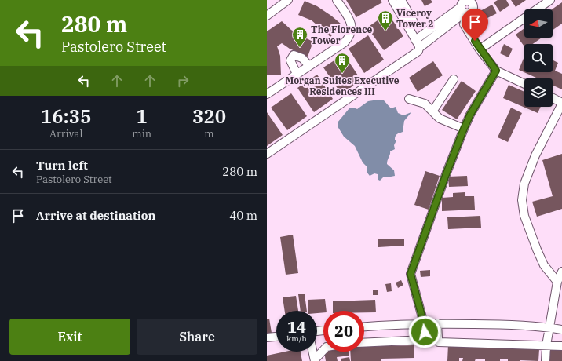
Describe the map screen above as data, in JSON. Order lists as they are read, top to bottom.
{
  "places": {
    "building": ["Viceroy Tower 2", "The Florence Tower", "Morgan Suites Executive Residences III"]
  },
  "north": "left",
  "page": {
    "turn": ["280 m", "Pastolero Street"],
    "eta": [
      "16:35",
      "Arrival",
      "1",
      "min",
      "320",
      "m"
    ],
    "list": [
      {
        "name": "Turn left",
        "note": "Pastolero Street",
        "value": "280 m"
      },
      {
        "name": "Arrive at destination",
        "value": "40 m"
      }
    ],
    "speed": "14 km/h",
    "limit": "20",
    "buttons": ["Exit", "Share"]
  }
}
